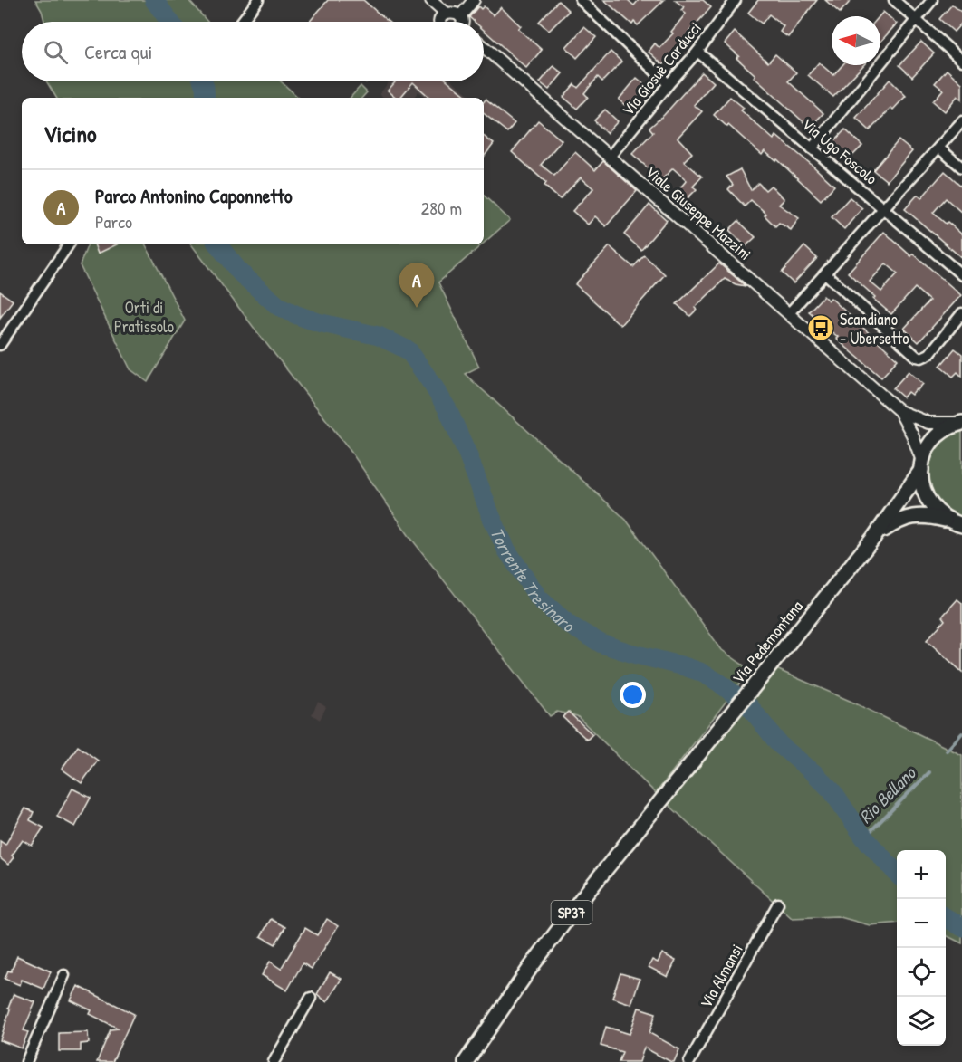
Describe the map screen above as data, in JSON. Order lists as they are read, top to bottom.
{
  "streets": {
    "main road": ["Via Pedemontana", "SP37"],
    "street": [
      "Via Giosuè Carducci",
      "Via Ugo Foscolo",
      "Viale Giuseppe Mazzini",
      "Via Almansi"
    ]
  },
  "crossings": [
    ["Via Giosuè Carducci", "Via Ugo Foscolo"],
    ["Via Giosuè Carducci", "Viale Giuseppe Mazzini"],
    ["Viale Giuseppe Mazzini", "Via Pedemontana"]
  ],
  "water": ["Torrente Tresinaro", "Rio Bellano"],
  "parks": ["Orti di Pratissolo"],
  "places": {
    "bus stop": ["Scandiano - Ubersetto"]
  },
  "north": "left",
  "page": {
    "search": "Cerca qui",
    "heading": "Vicino",
    "list": [
      {
        "mark": "A",
        "name": "Parco Antonino Caponnetto",
        "note": "Parco",
        "value": "280 m"
      }
    ],
    "pins": "A",
    "map_buttons": ["+", "−"]
  }
}
